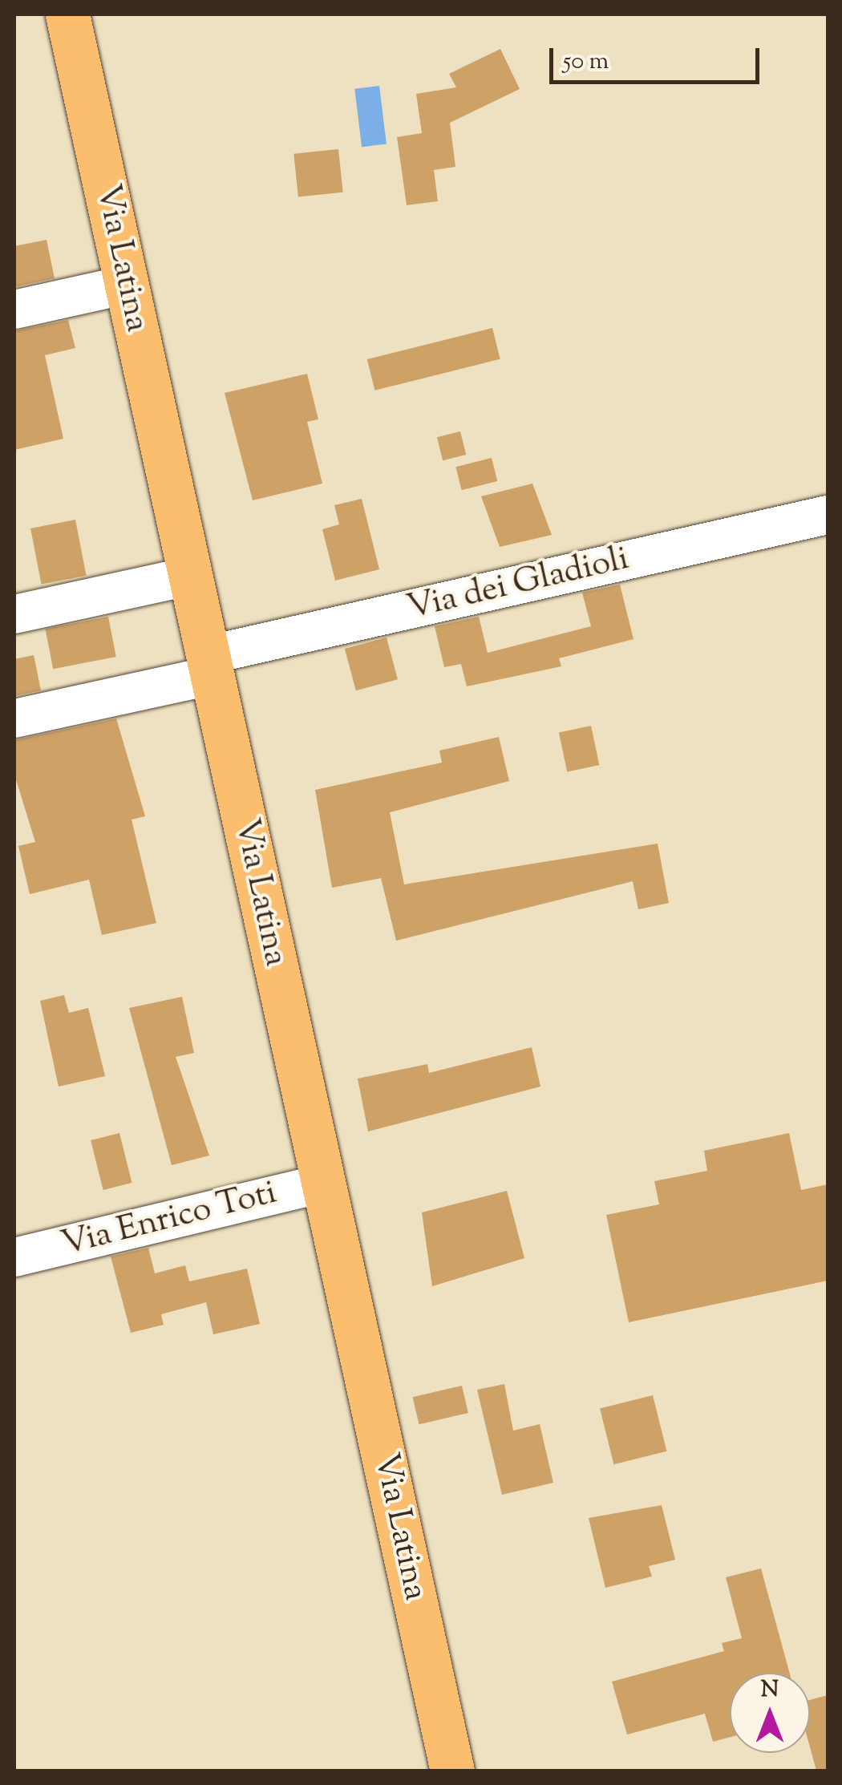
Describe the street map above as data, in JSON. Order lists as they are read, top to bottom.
{
  "streets": {
    "main road": ["Via Latina"],
    "street": ["Via dei Gladioli", "Via Enrico Toti"]
  },
  "crossings": [
    ["Via Latina", "Via dei Gladioli"],
    ["Via Latina", "Via Enrico Toti"]
  ],
  "scale_bar": "50 m",
  "north": "top"
}
